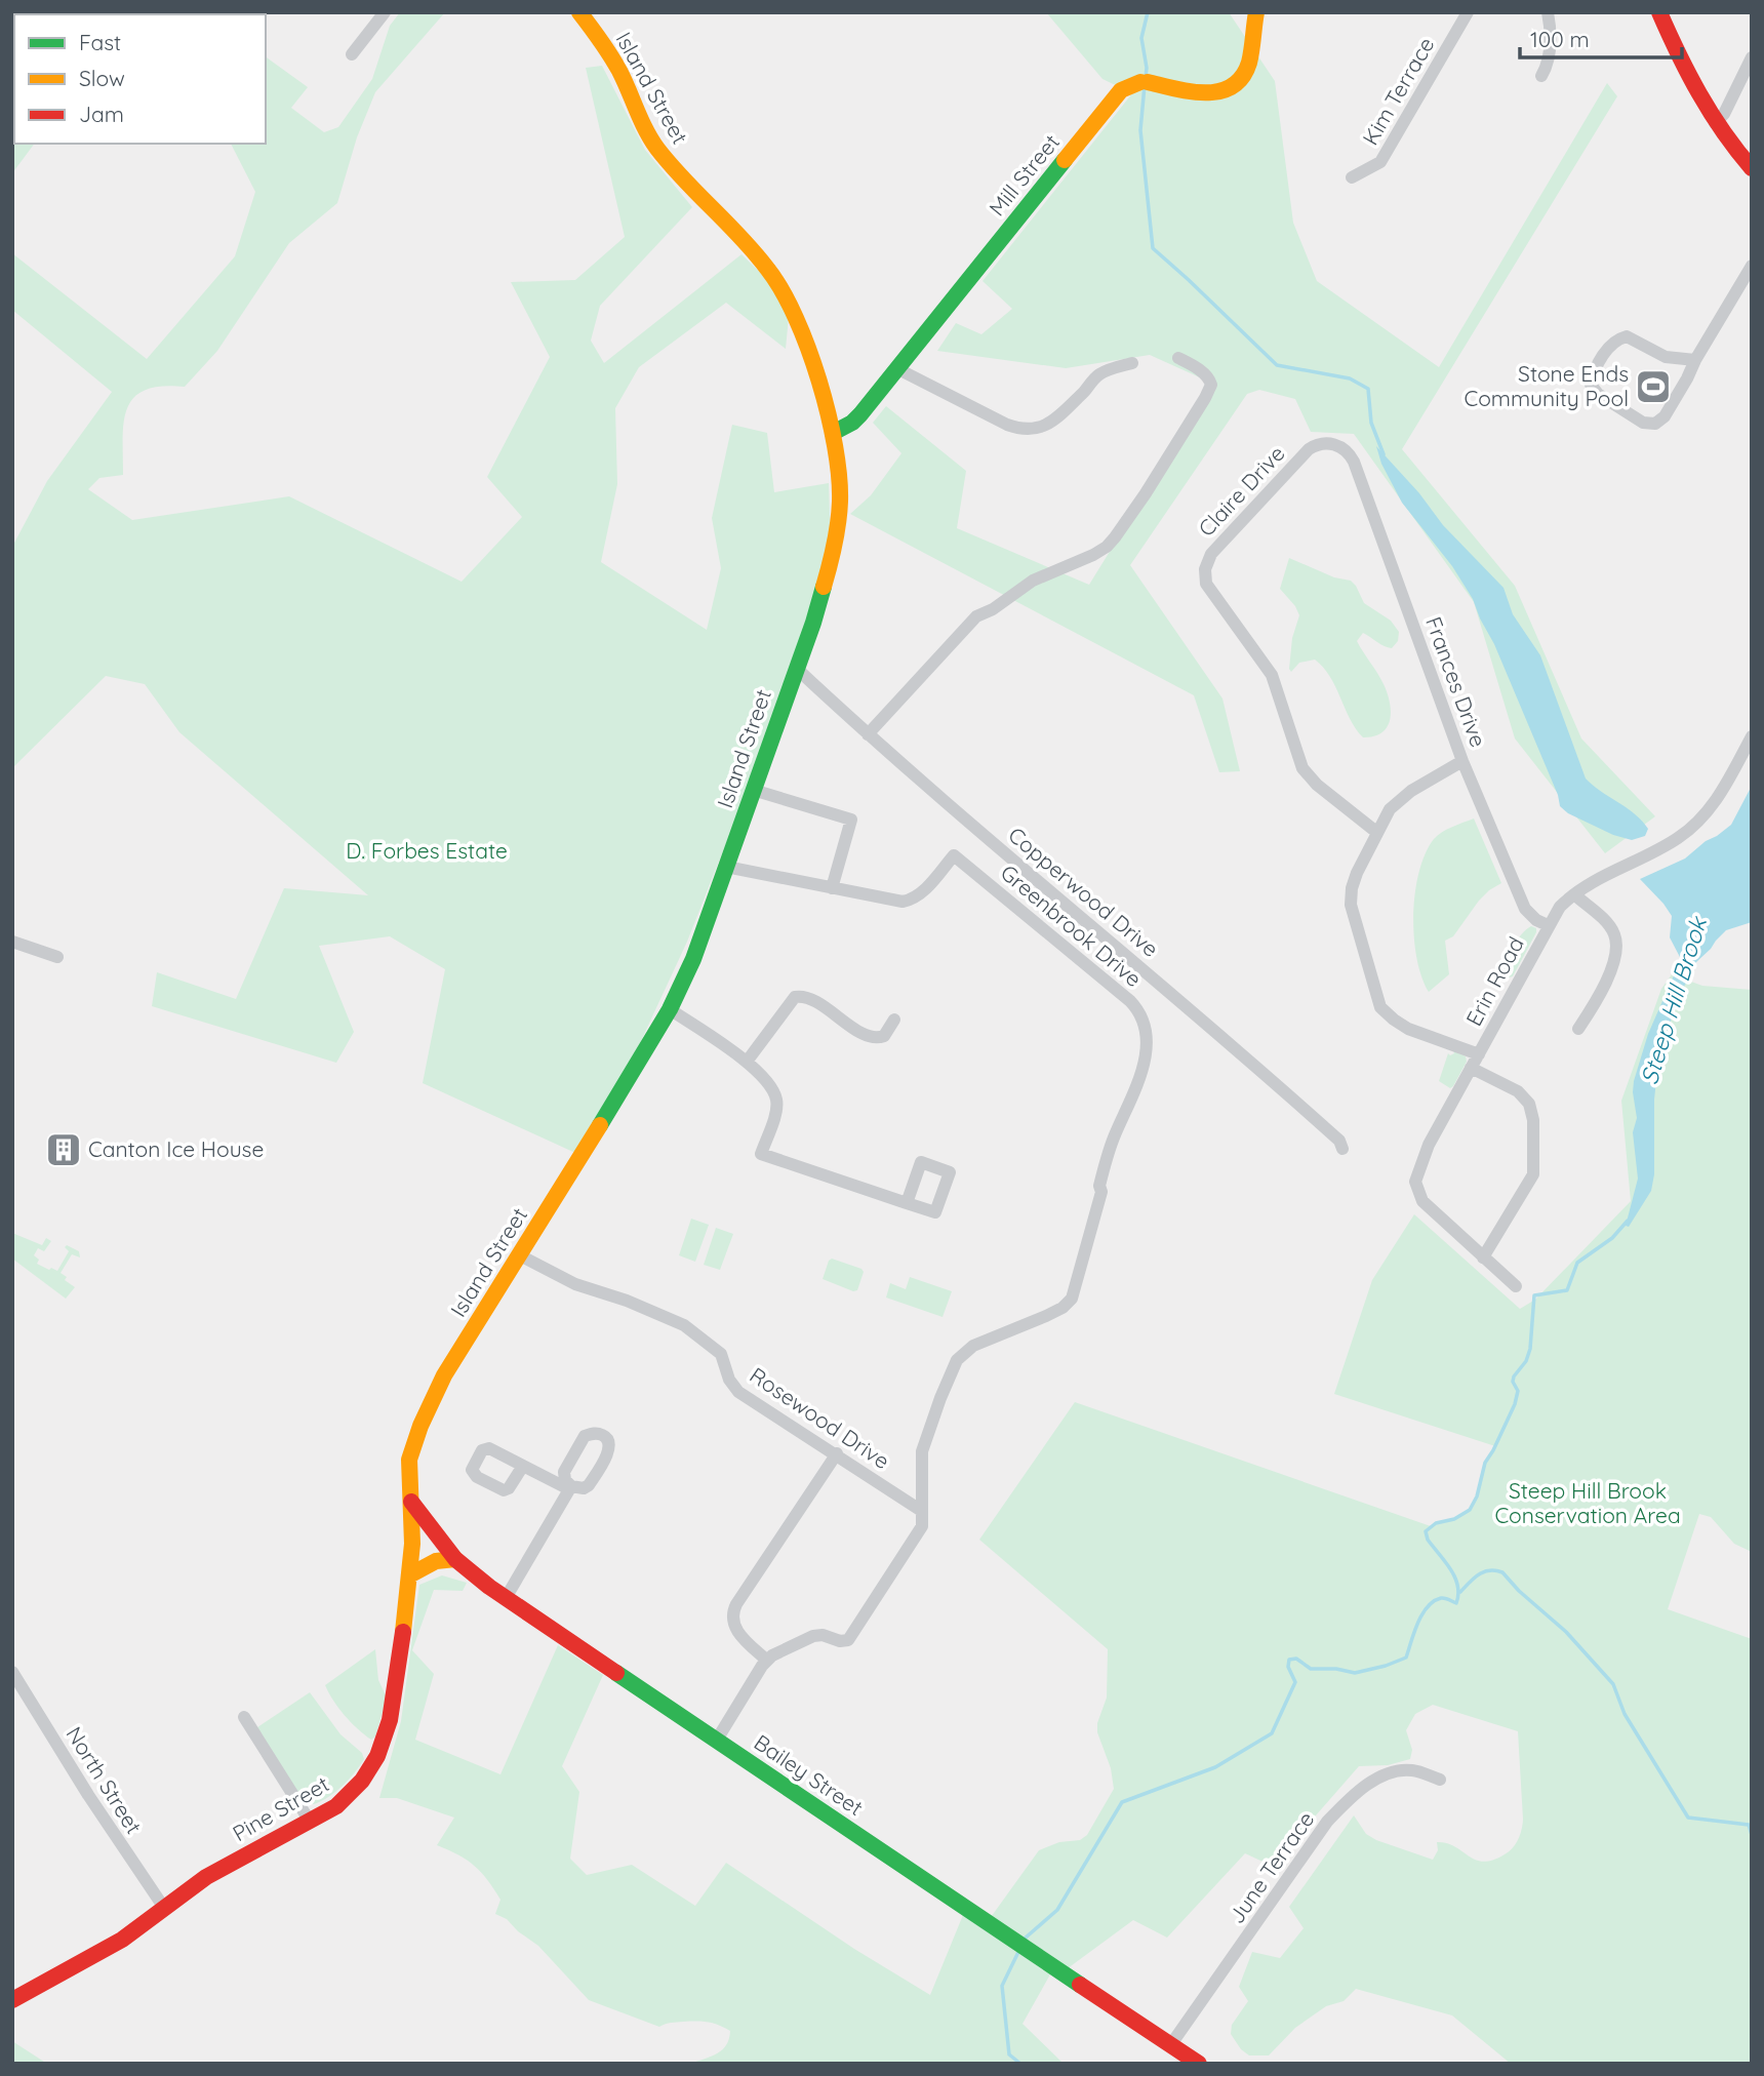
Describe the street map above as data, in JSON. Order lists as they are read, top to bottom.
{
  "streets": {
    "street": [
      "Island Street",
      "Kim Terrace",
      "Mill Street",
      "Claire Drive",
      "Frances Drive",
      "Copperwood Drive",
      "Greenbrook Drive",
      "Erin Road",
      "Rosewood Drive",
      "Bailey Street",
      "North Street",
      "Pine Street",
      "June Terrace"
    ]
  },
  "crossings": [
    ["Island Street", "Mill Street"],
    ["Island Street", "Copperwood Drive"],
    ["Island Street", "Greenbrook Drive"],
    ["Island Street", "Rosewood Drive"],
    ["Island Street", "Bailey Street"],
    ["Island Street", "Pine Street"],
    ["Claire Drive", "Frances Drive"],
    ["Frances Drive", "Erin Road"],
    ["Greenbrook Drive", "Rosewood Drive"],
    ["Greenbrook Drive", "Bailey Street"],
    ["Bailey Street", "Pine Street"],
    ["Bailey Street", "June Terrace"],
    ["North Street", "Pine Street"]
  ],
  "water": ["Steep Hill Brook"],
  "parks": ["D. Forbes Estate", "Steep Hill Brook Conservation Area"],
  "places": {
    "sports": ["Stone Ends Community Pool"],
    "building": ["Canton Ice House"]
  },
  "legend": ["Fast", "Slow", "Jam"],
  "scale_bar": "100 m"
}
